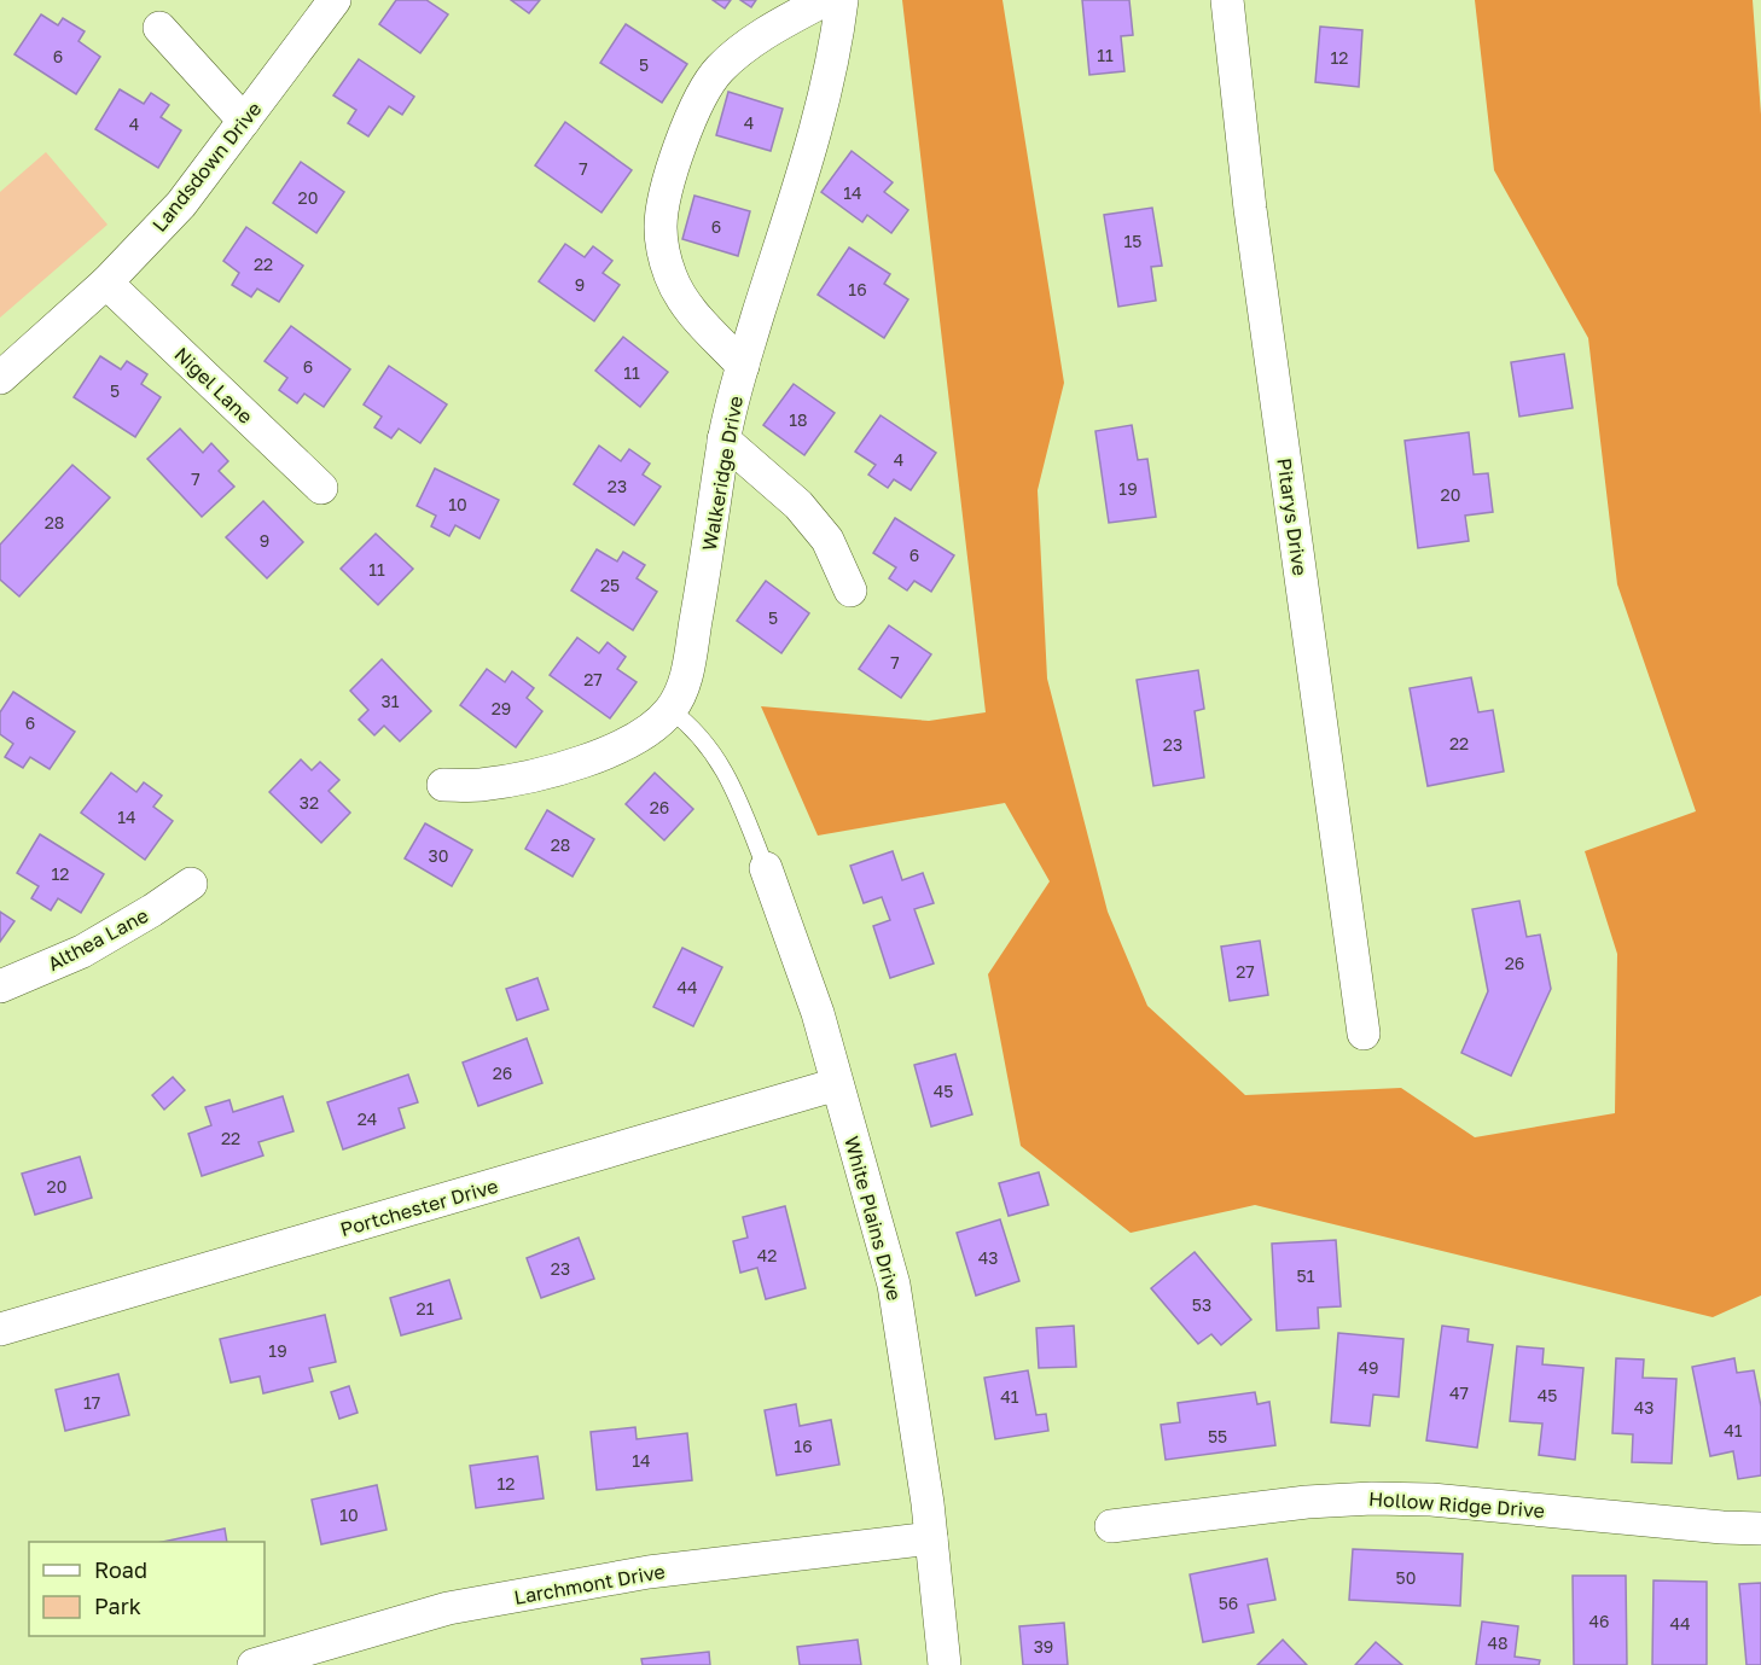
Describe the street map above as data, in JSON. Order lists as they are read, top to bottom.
{
  "streets": {
    "street": [
      "Landsdown Drive",
      "Nigel Lane",
      "Walkeridge Drive",
      "Pitarys Drive",
      "Althea Lane",
      "Portchester Drive",
      "White Plains Drive",
      "Hollow Ridge Drive",
      "Larchmont Drive"
    ]
  },
  "crossings": [
    ["Landsdown Drive", "Nigel Lane"],
    ["Portchester Drive", "White Plains Drive"],
    ["White Plains Drive", "Larchmont Drive"]
  ],
  "house_numbers": [
    "11",
    "6",
    "12",
    "5",
    "4",
    "4",
    "7",
    "14",
    "20",
    "6",
    "15",
    "22",
    "9",
    "16",
    "6",
    "11",
    "5",
    "18",
    "4",
    "7",
    "23",
    "19",
    "20",
    "10",
    "28",
    "9",
    "6",
    "11",
    "25",
    "5",
    "7",
    "27",
    "31",
    "29",
    "6",
    "22",
    "23",
    "32",
    "26",
    "14",
    "28",
    "30",
    "12",
    "26",
    "27",
    "44",
    "26",
    "45",
    "24",
    "22",
    "20",
    "42",
    "43",
    "23",
    "51",
    "53",
    "21",
    "19",
    "49",
    "47",
    "45",
    "41",
    "17",
    "43",
    "41",
    "55",
    "16",
    "14",
    "12",
    "10",
    "50",
    "56",
    "46",
    "44",
    "48",
    "39"
  ],
  "legend": ["Road", "Park"]
}
